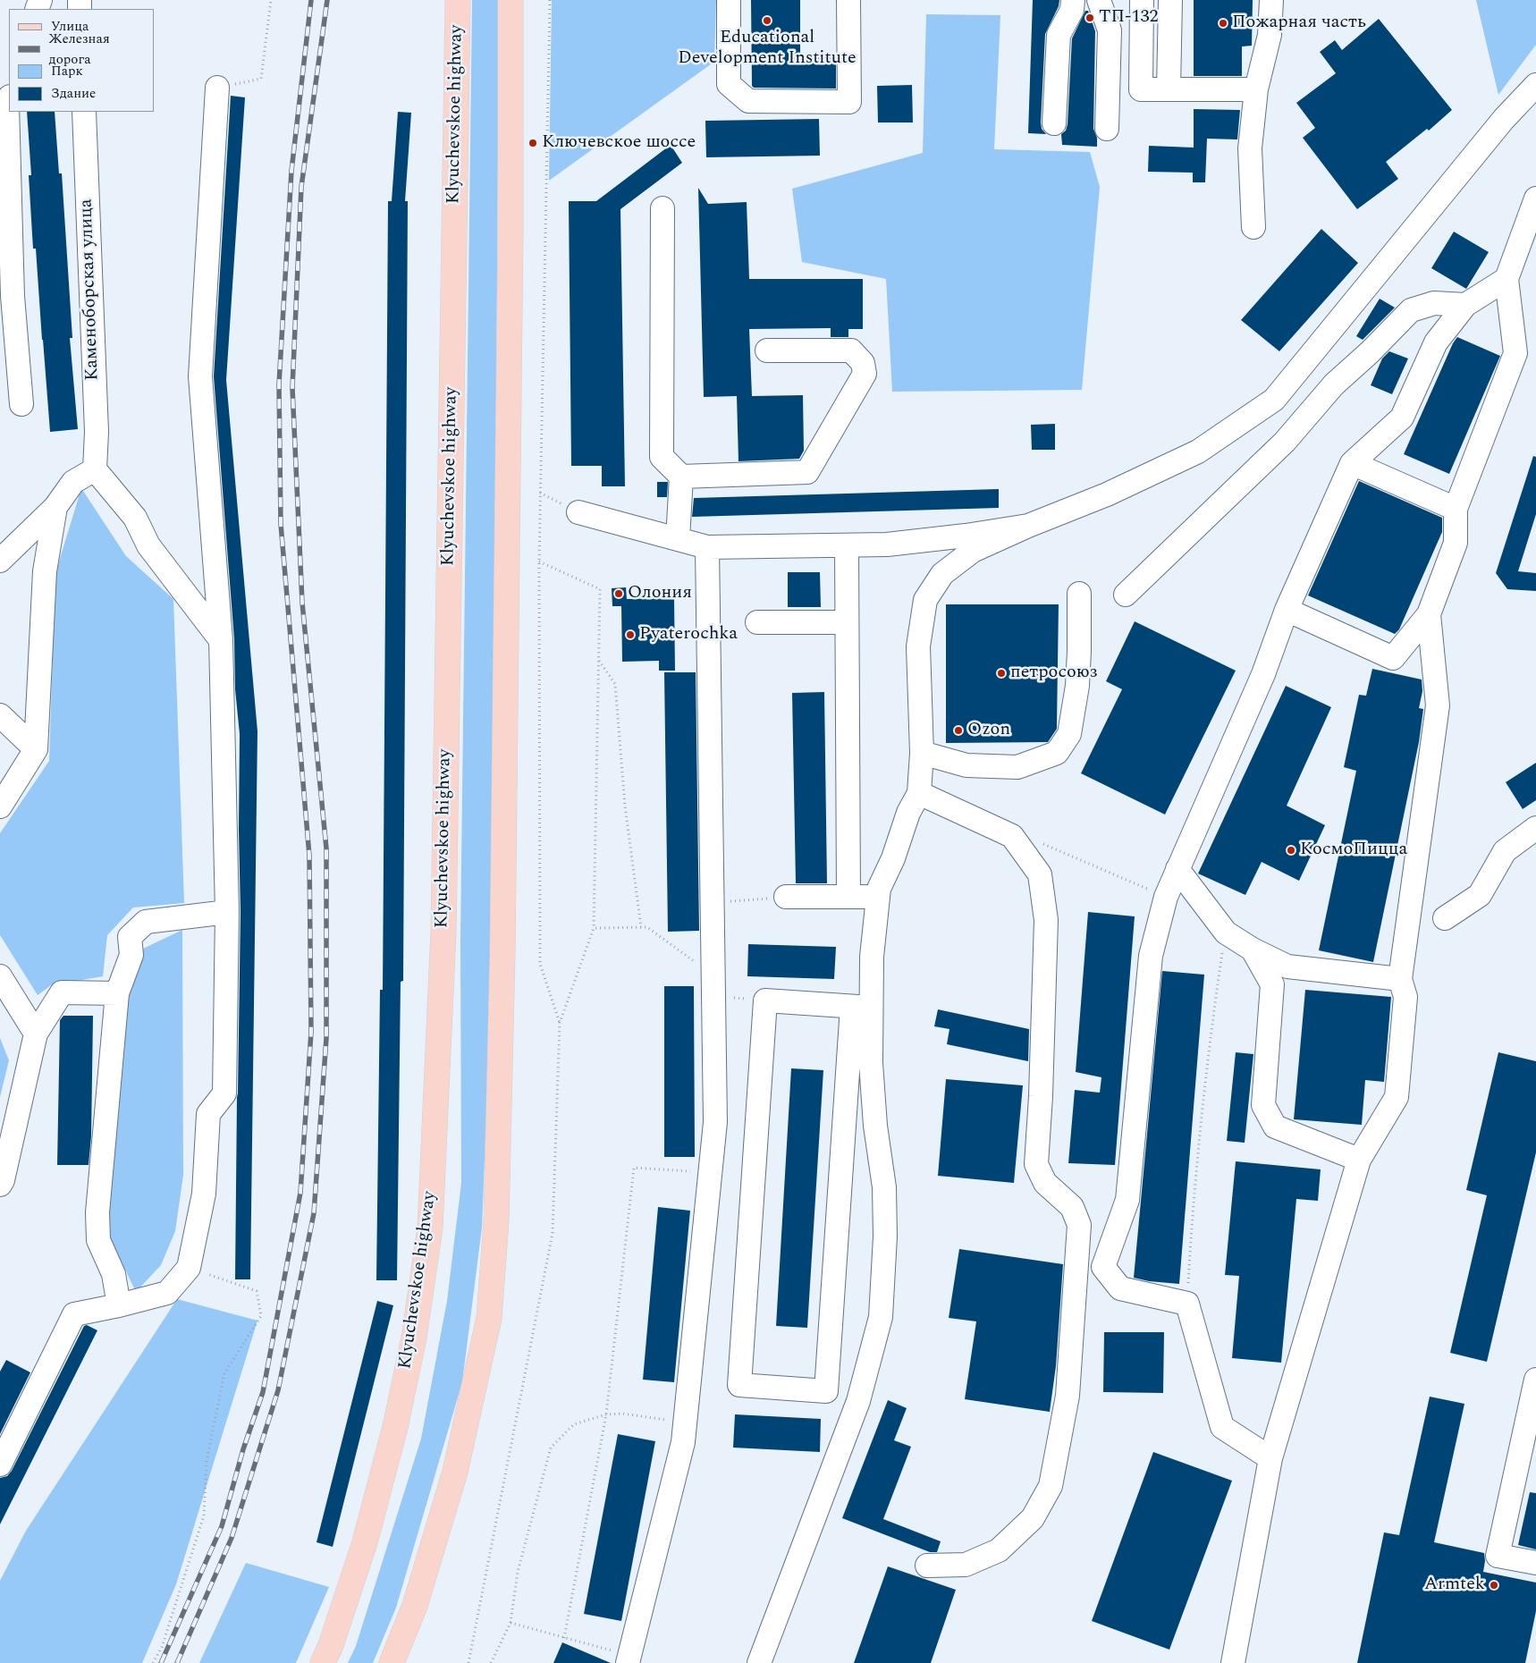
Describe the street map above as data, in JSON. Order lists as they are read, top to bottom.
{
  "streets": {
    "main road": ["Klyuchevskoe highway"],
    "street": ["Каменоборская улица"]
  },
  "places": [
    "ТП-132",
    "Educational Development Institute",
    "Пожарная часть",
    "Ключевское шоссе",
    "Олония",
    "Pyaterochka",
    "петросоюз",
    "Ozon",
    "КосмоПицца",
    "Armtek"
  ],
  "legend": [
    "Улица",
    "Железная дорога",
    "Парк",
    "Здание"
  ]
}
